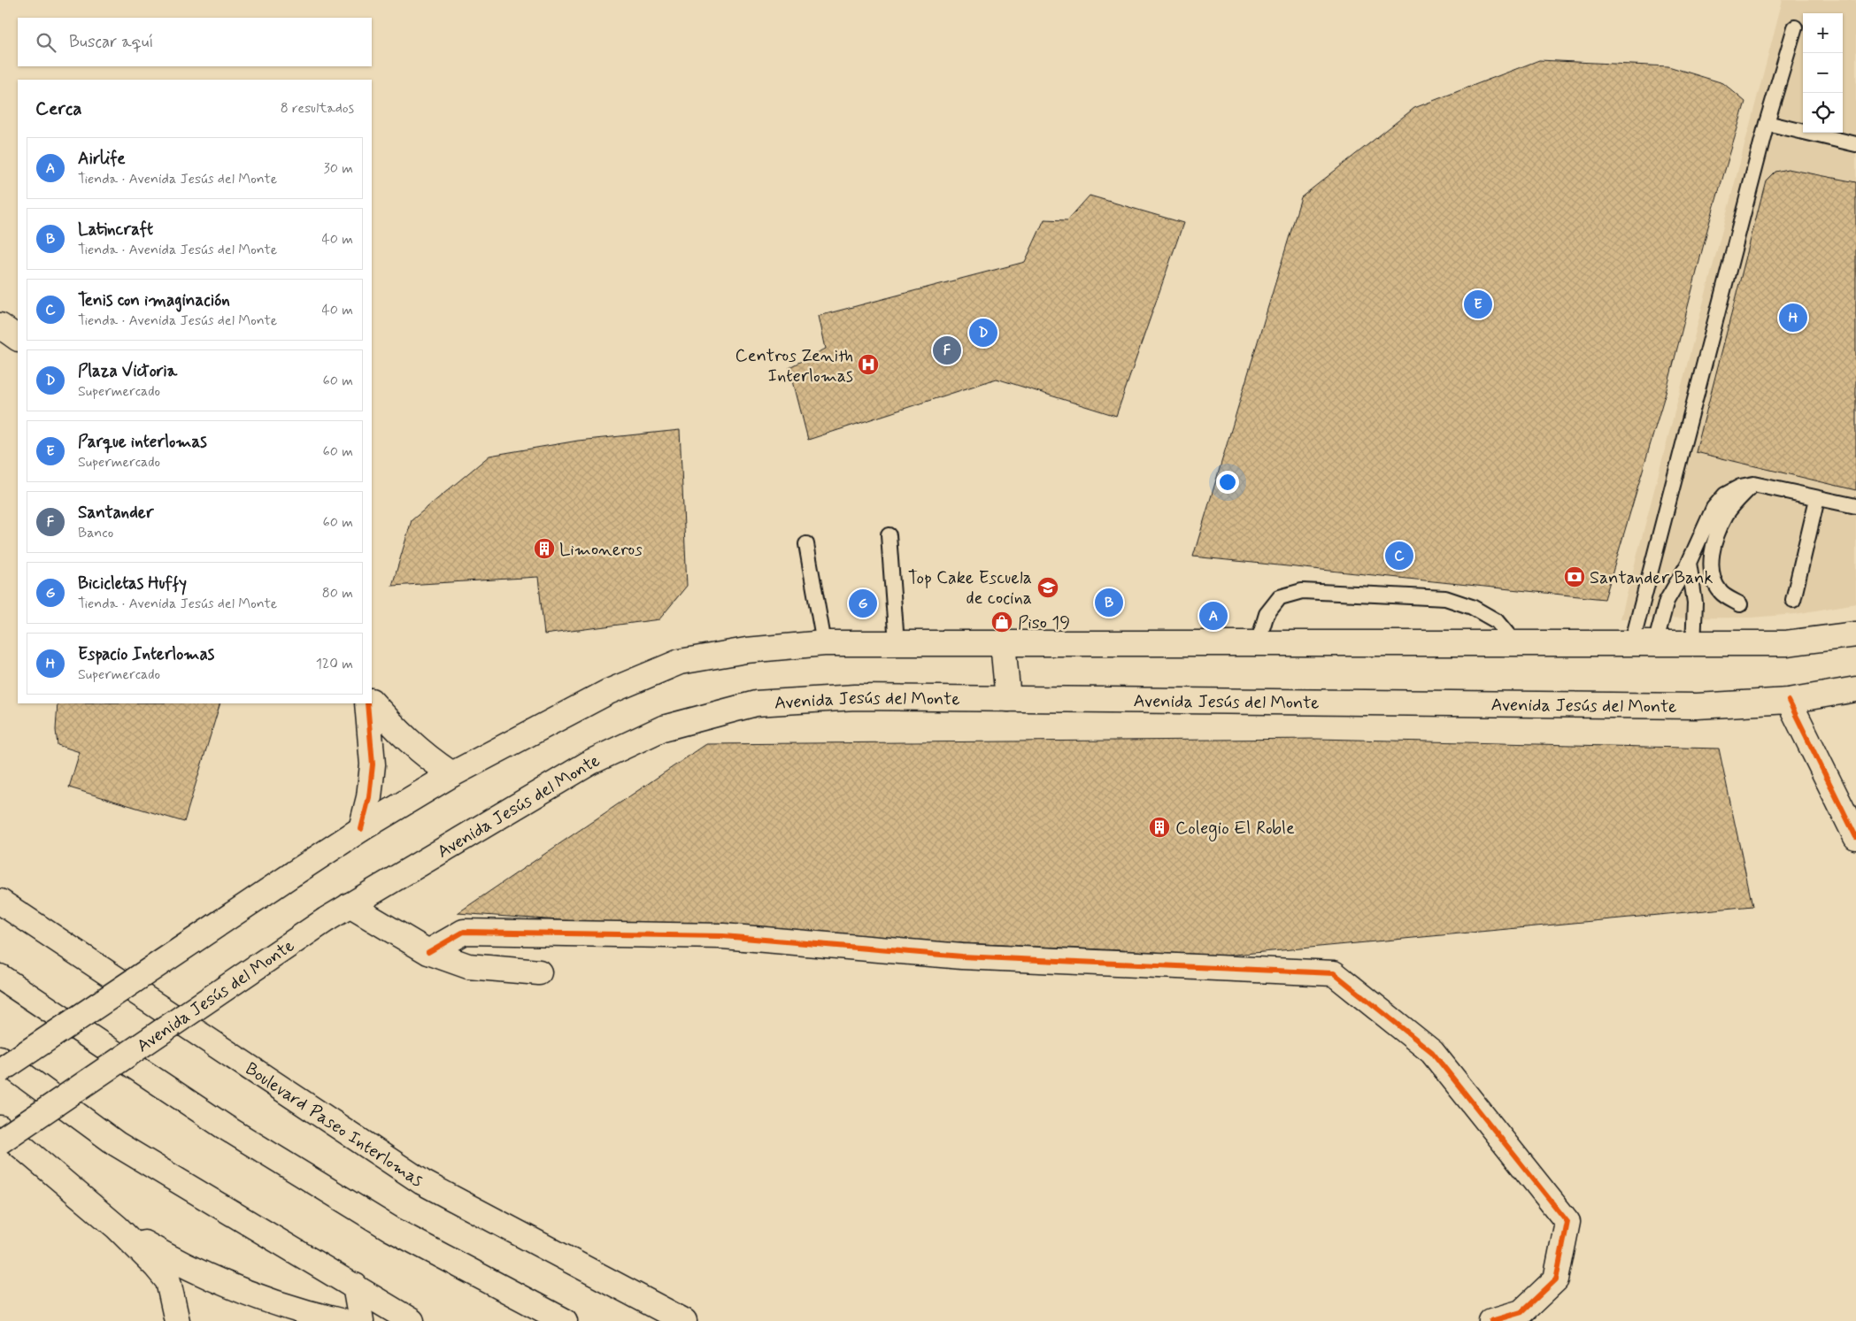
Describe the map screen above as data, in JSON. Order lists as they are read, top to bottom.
{
  "streets": {
    "main road": ["Avenida Jesús del Monte", "Boulevard Paseo Interlomas"]
  },
  "places": {
    "hospital": ["Centros Zenith Interlomas"],
    "building": ["Limoneros", "Colegio El Roble"],
    "bank": ["Santander Bank"],
    "school or university": ["Top Cake Escuela de cocina"],
    "shop": ["Piso 19"]
  },
  "page": {
    "map_buttons": ["+", "−"],
    "search": "Buscar aquí",
    "heading": ["Cerca", "8 resultados"],
    "list": [
      {
        "mark": "A",
        "name": "Airlife",
        "note": "Tienda · Avenida Jesús del Monte",
        "value": "30 m"
      },
      {
        "mark": "B",
        "name": "Latincraft",
        "note": "Tienda · Avenida Jesús del Monte",
        "value": "40 m"
      },
      {
        "mark": "C",
        "name": "Tenis con imaginación",
        "note": "Tienda · Avenida Jesús del Monte",
        "value": "40 m"
      },
      {
        "mark": "D",
        "name": "Plaza Victoria",
        "note": "Supermercado",
        "value": "60 m"
      },
      {
        "mark": "E",
        "name": "Parque interlomas",
        "note": "Supermercado",
        "value": "60 m"
      },
      {
        "mark": "F",
        "name": "Santander",
        "note": "Banco",
        "value": "60 m"
      },
      {
        "mark": "G",
        "name": "Bicicletas Huffy",
        "note": "Tienda · Avenida Jesús del Monte",
        "value": "80 m"
      },
      {
        "mark": "H",
        "name": "Espacio Interlomas",
        "note": "Supermercado",
        "value": "120 m"
      }
    ],
    "pins": [
      "E",
      "H",
      "D",
      "F",
      "C",
      "B",
      "G",
      "A"
    ]
  }
}
